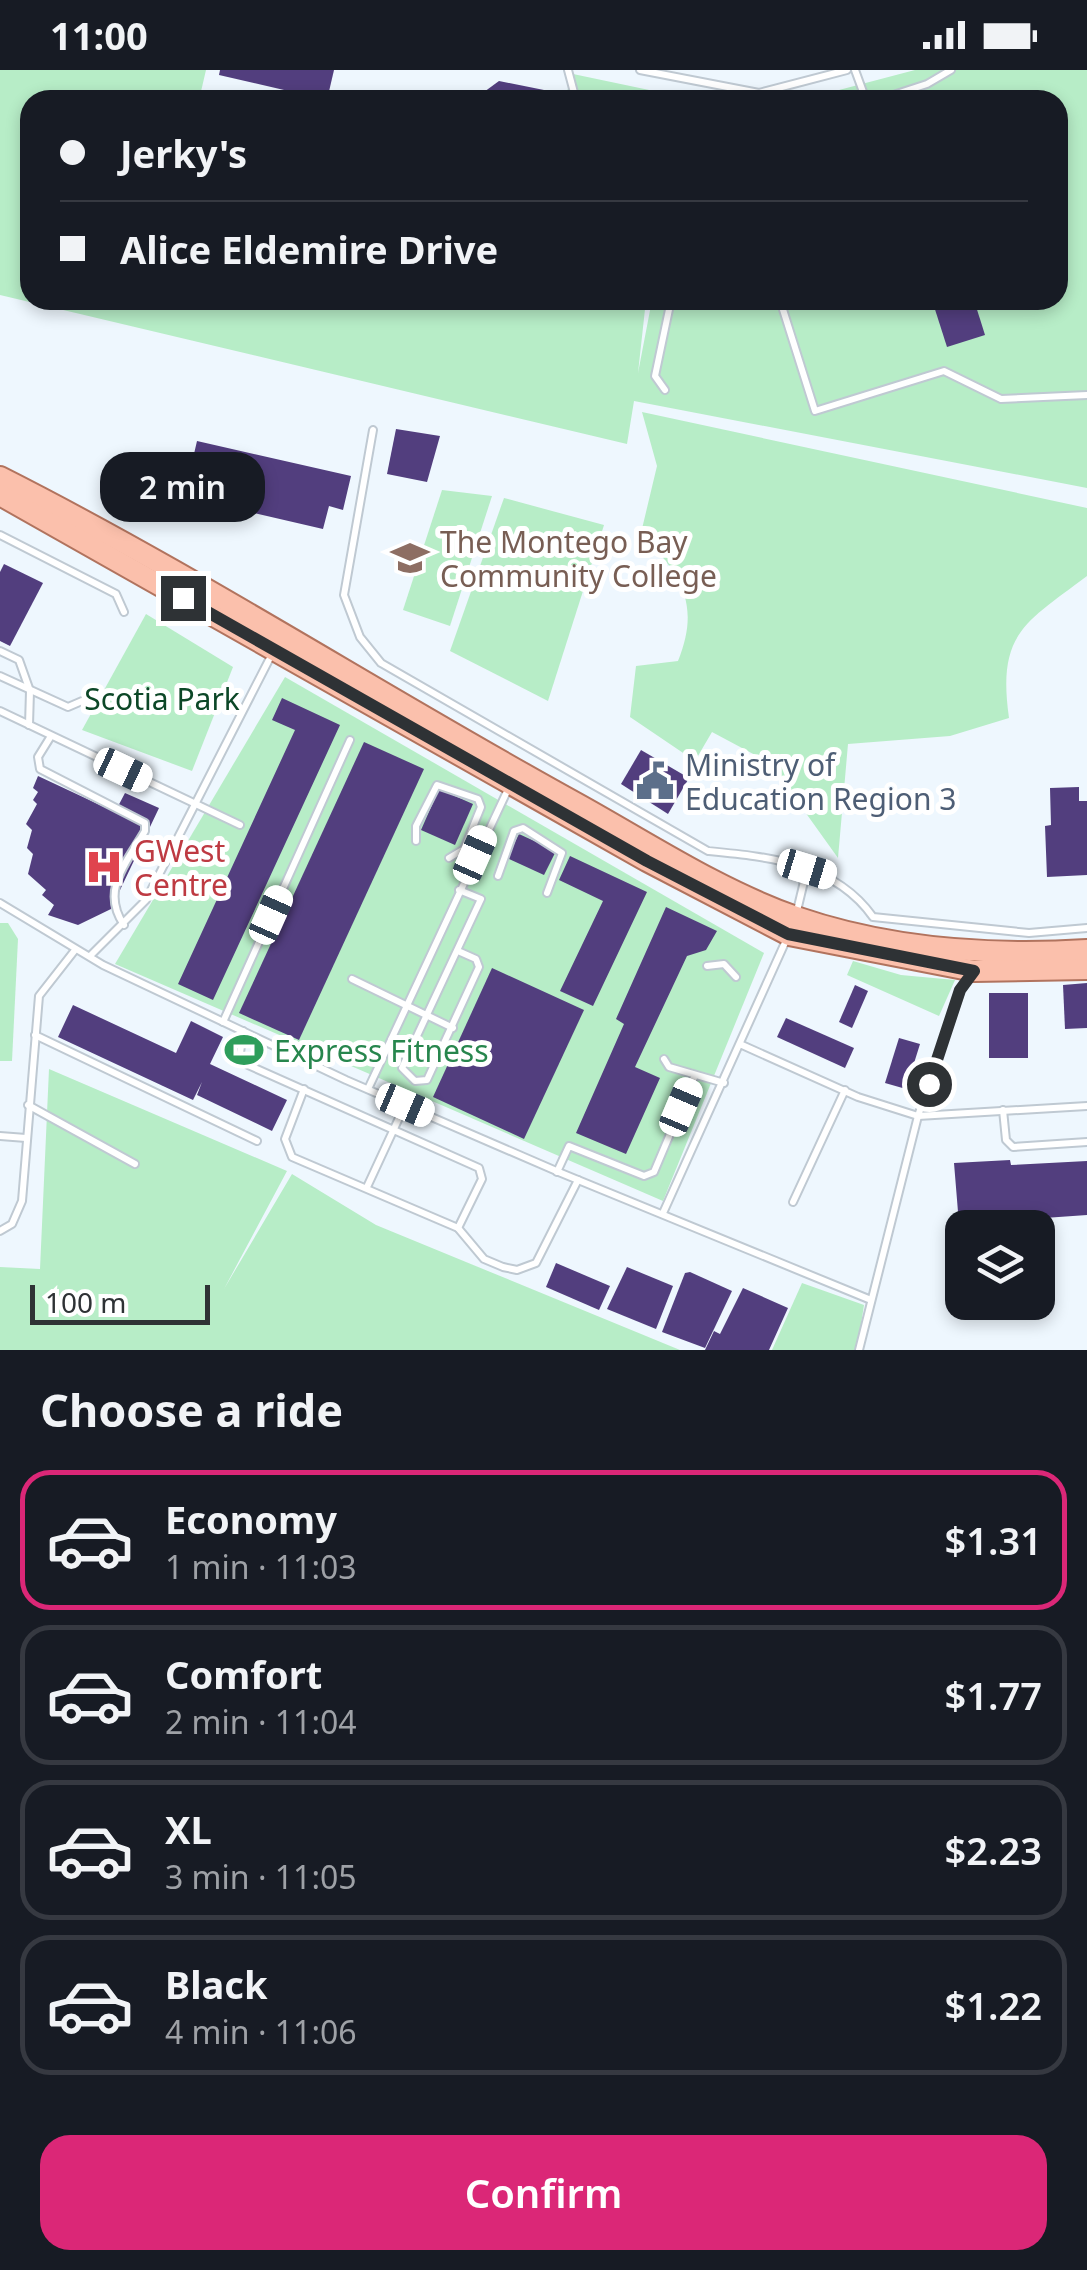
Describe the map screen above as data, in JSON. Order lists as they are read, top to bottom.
{
  "parks": ["Scotia Park"],
  "places": {
    "school or university": ["The Montego Bay Community College"],
    "public building": ["Ministry of Education Region 3"],
    "hospital": ["GWest Centre"],
    "sports": ["Express Fitness"]
  },
  "scale_bar": "100 m",
  "page": {
    "status": "11:00",
    "banner": ["Jerky's", "Alice Eldemire Drive"],
    "bubble": "2 min",
    "scale": "100 m",
    "heading": "Choose a ride",
    "list": [
      {
        "name": "Economy",
        "note": "1 min · 11:03",
        "value": "$1.31"
      },
      {
        "name": "Comfort",
        "note": "2 min · 11:04",
        "value": "$1.77"
      },
      {
        "name": "XL",
        "note": "3 min · 11:05",
        "value": "$2.23"
      },
      {
        "name": "Black",
        "note": "4 min · 11:06",
        "value": "$1.22"
      }
    ],
    "buttons": "Confirm"
  }
}
